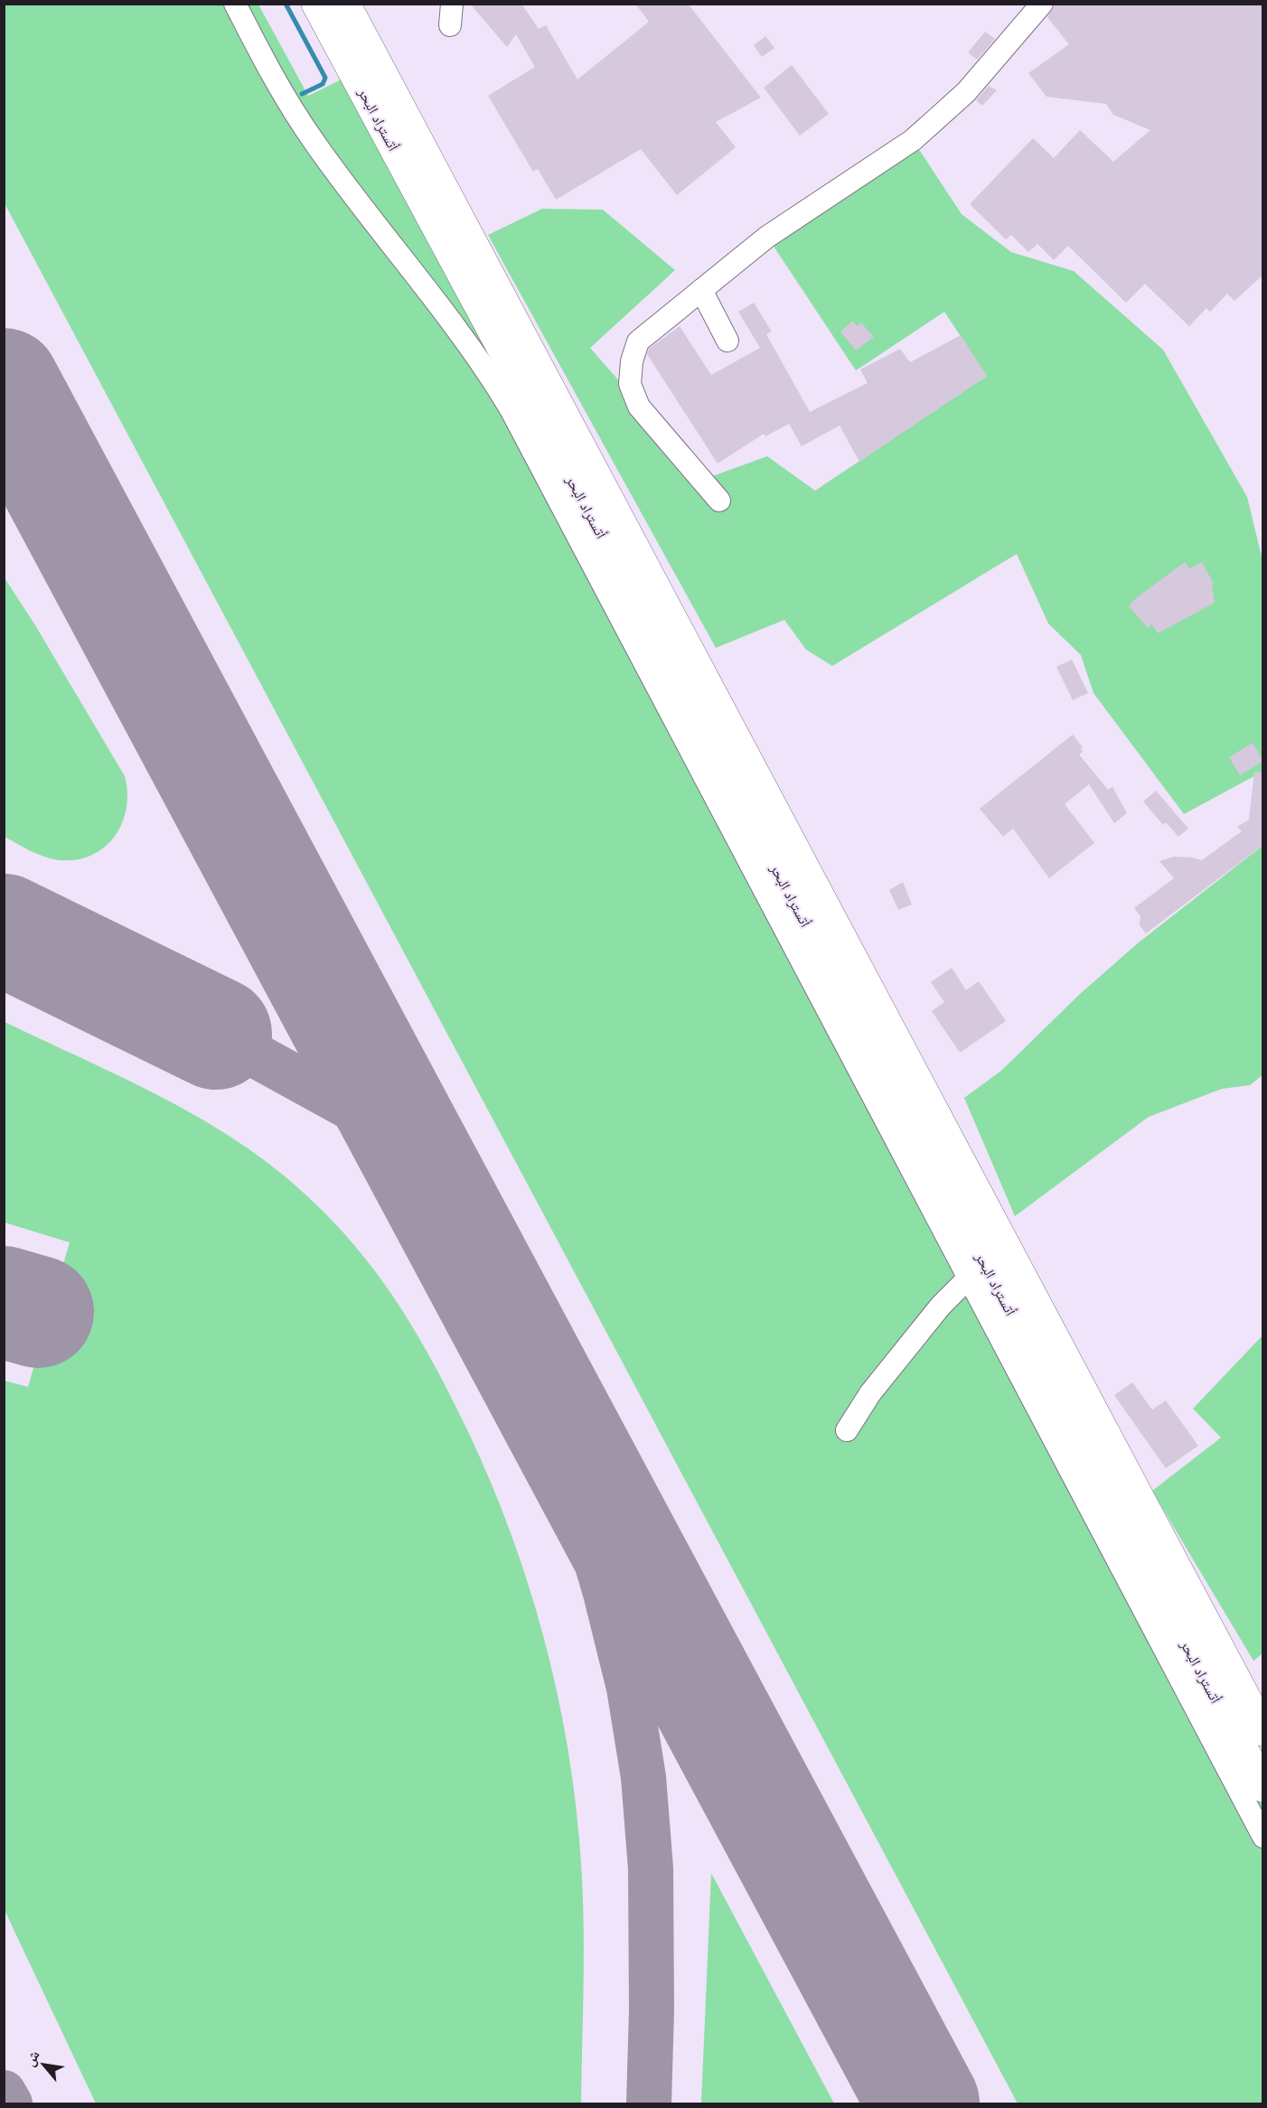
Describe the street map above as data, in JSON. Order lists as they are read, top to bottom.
{
  "streets": {
    "highway": ["أتستراد البحر"]
  },
  "north": "top left"
}
